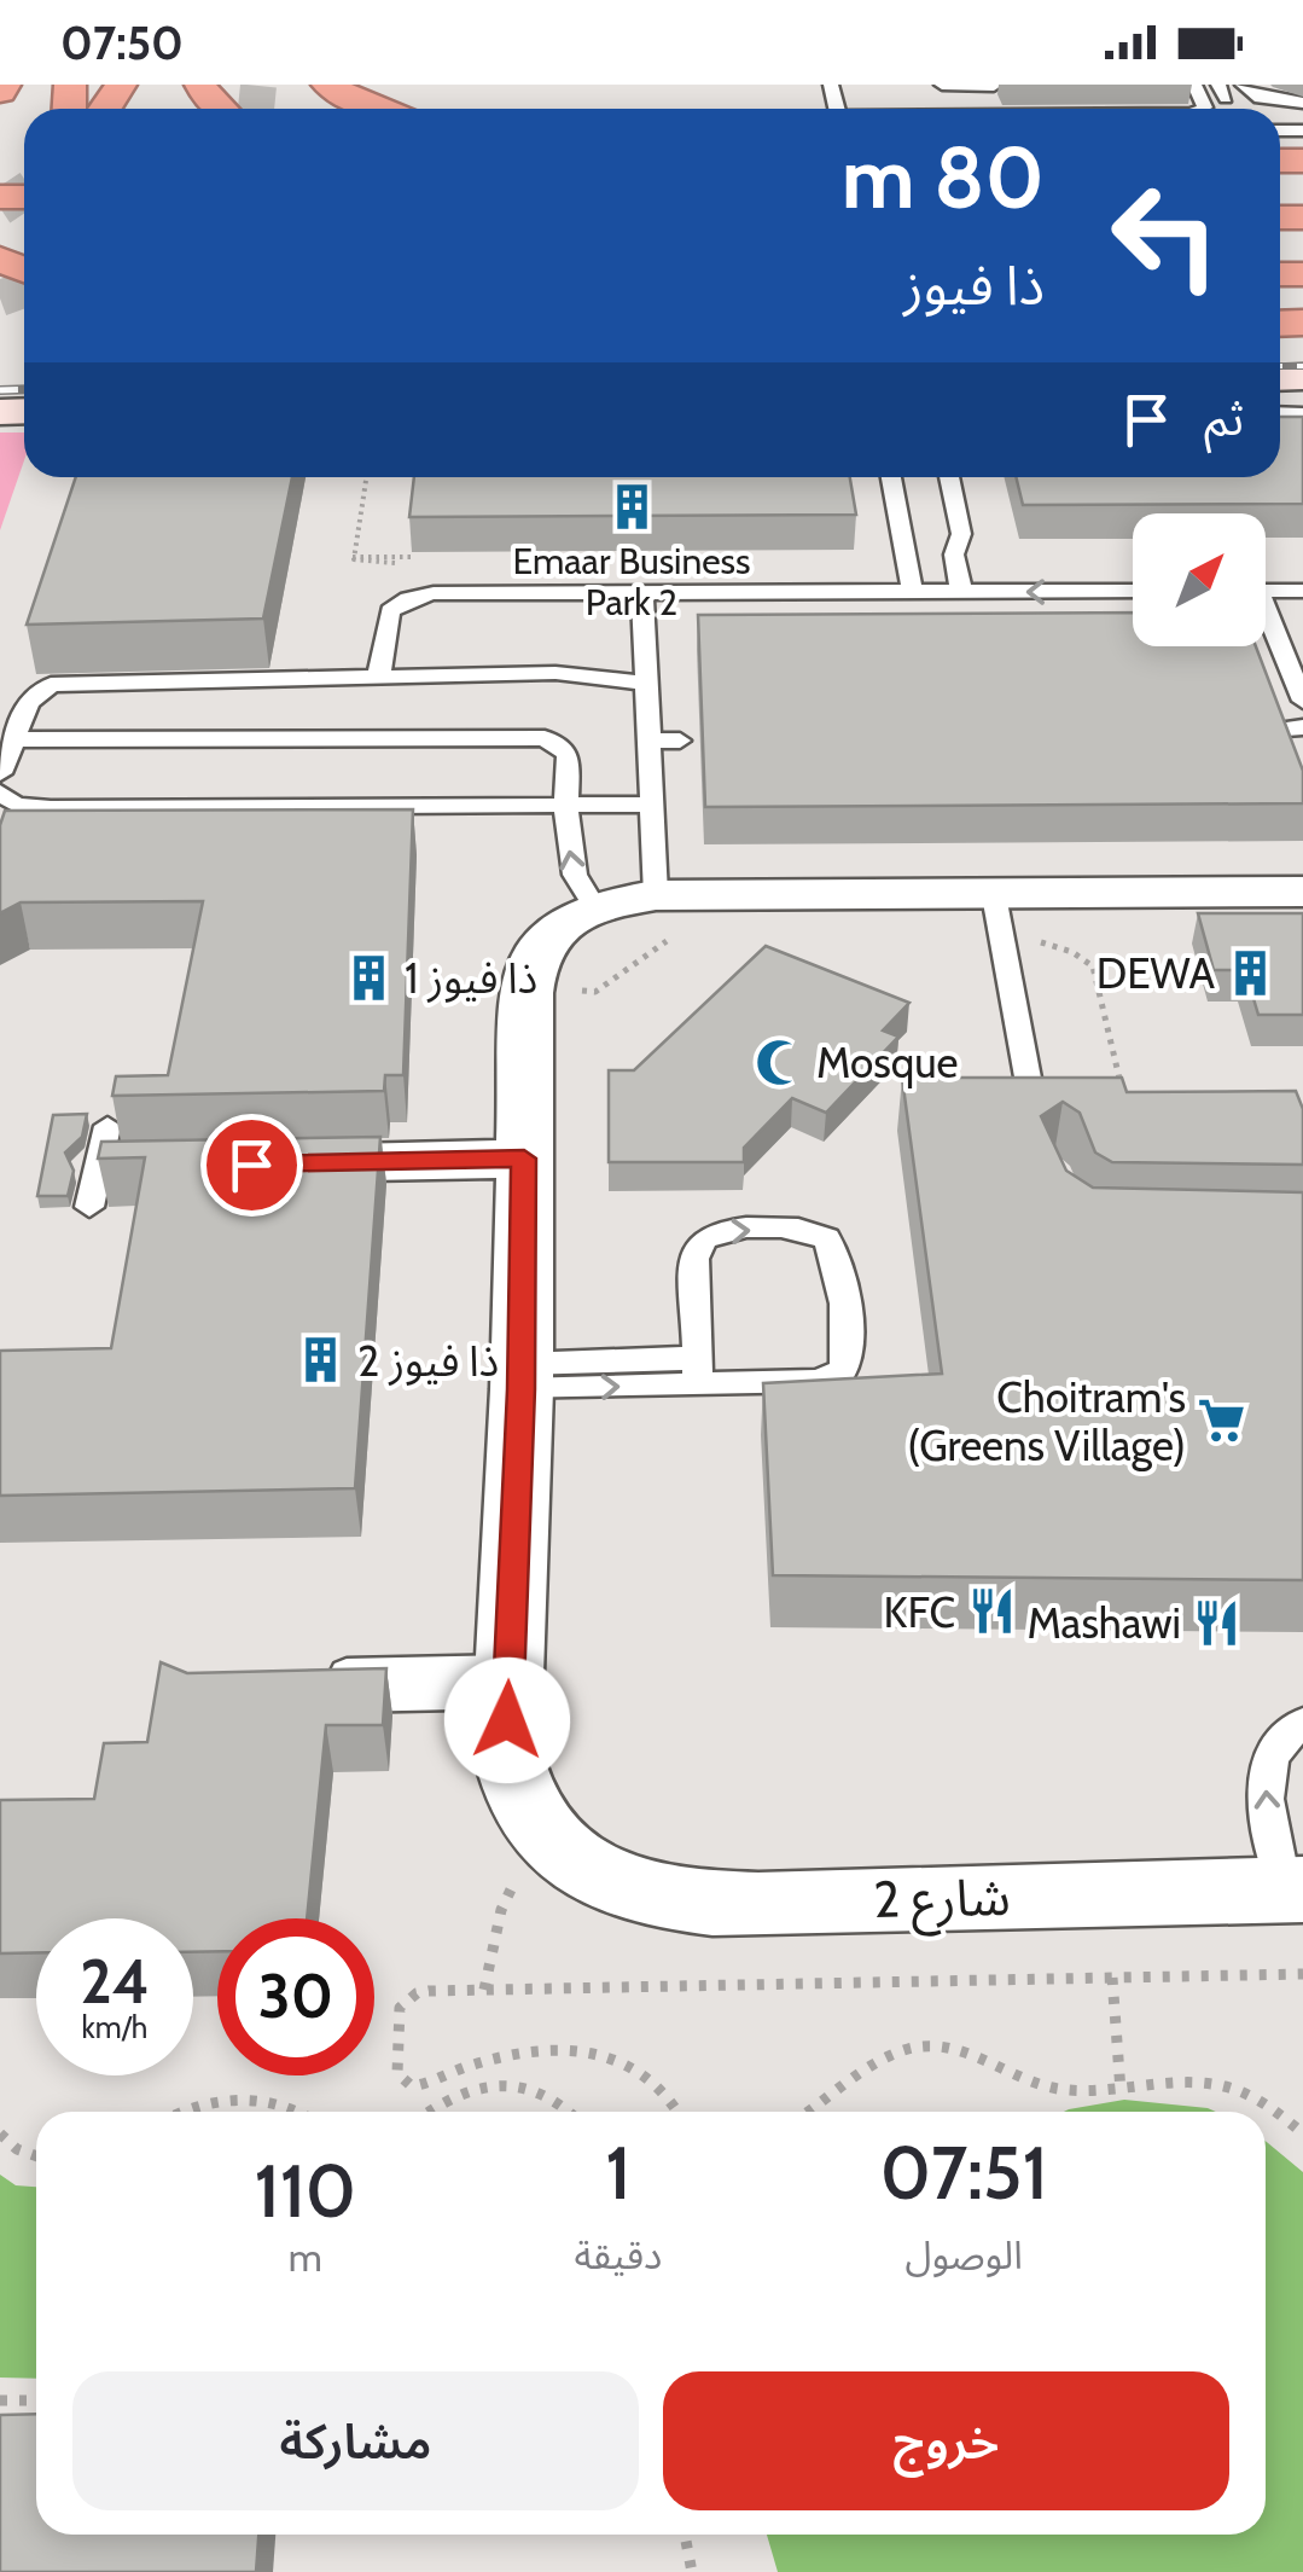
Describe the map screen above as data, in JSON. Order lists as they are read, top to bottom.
{
  "streets": {
    "street": ["شارع 2"]
  },
  "places": {
    "building": [
      "Emaar Business Park 2",
      "DEWA",
      "ذا فيوز 1",
      "ذا فيوز 2"
    ],
    "mosque": ["Mosque"],
    "supermarket": ["Choitram's (Greens Village)"],
    "restaurant": ["KFC", "Mashawi"]
  },
  "north": "top right",
  "page": {
    "status": "07:50",
    "turn": ["80 m", "ذا فيوز"],
    "then": "ثم",
    "speed": "24 km/h",
    "limit": "30",
    "eta": [
      "07:51",
      "الوصول",
      "1",
      "دقيقة",
      "110",
      "m"
    ],
    "buttons": ["خروج", "مشاركة"]
  }
}
